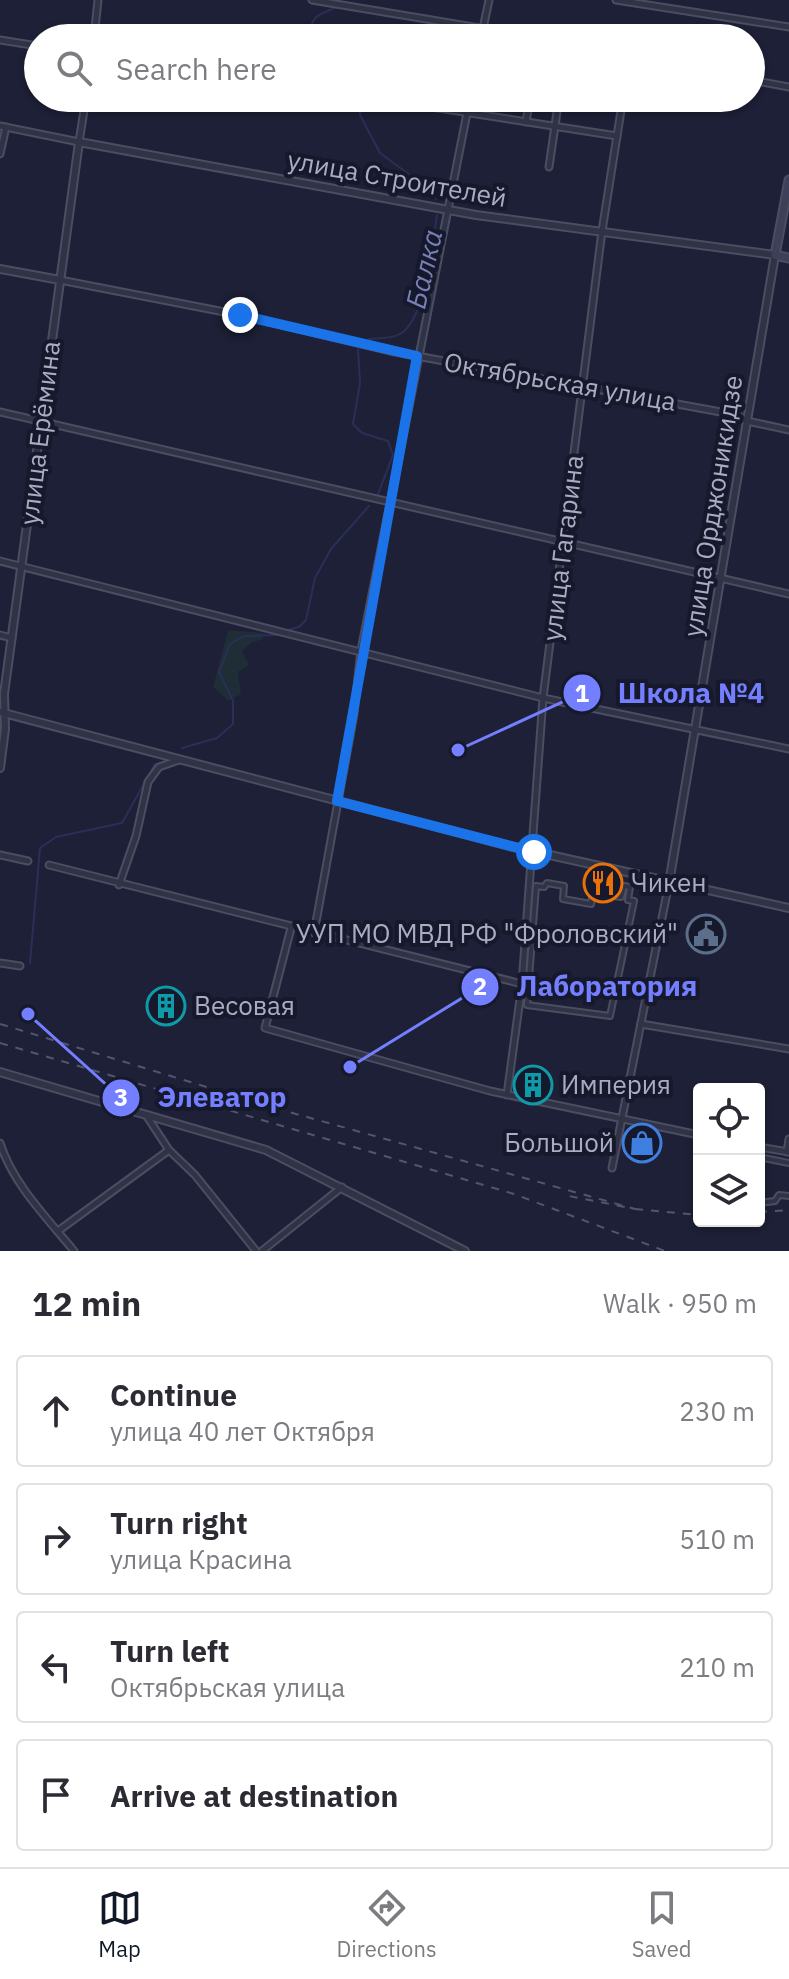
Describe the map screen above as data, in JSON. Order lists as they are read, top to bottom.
{
  "streets": {
    "main road": ["улица Строителей", "улица Орджоникидзе"],
    "street": ["Октябрьская улица", "улица Ерёмина", "улица Гагарина"]
  },
  "crossings": [
    ["улица Строителей", "улица Ерёмина"],
    ["улица Строителей", "улица Орджоникидзе"],
    ["улица Строителей", "улица Гагарина"],
    ["Октябрьская улица", "улица Ерёмина"],
    ["Октябрьская улица", "улица Орджоникидзе"],
    ["Октябрьская улица", "улица Гагарина"]
  ],
  "water": ["Балка"],
  "places": {
    "other": ["Школа №4", "Элеватор", "Лаборатория"],
    "restaurant": ["Чикен"],
    "public building": ["УУП МО МВД РФ \"Фроловский\""],
    "building": ["Весовая", "Империя"],
    "shop": ["Большой"]
  },
  "page": {
    "search": "Search here",
    "heading": ["12 min", "Walk · 950 m"],
    "list": [
      ["Continue", "улица 40 лет Октября", "230 m"],
      ["Turn right", "улица Красина", "510 m"],
      ["Turn left", "Октябрьская улица", "210 m"],
      "Arrive at destination"
    ],
    "nav": ["Map", "Directions", "Saved"]
  }
}
